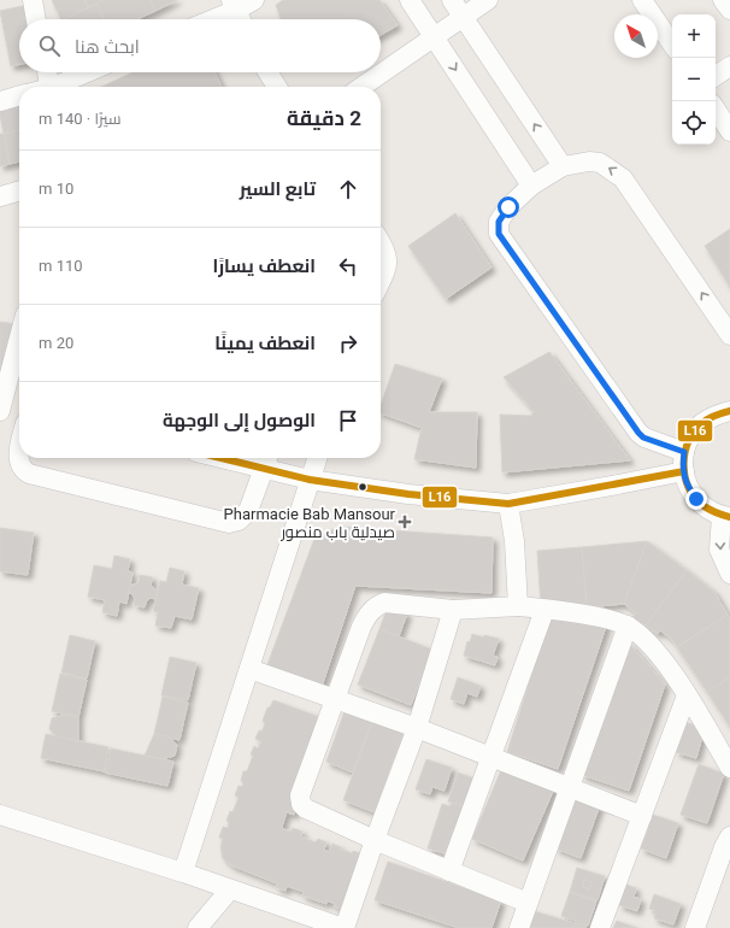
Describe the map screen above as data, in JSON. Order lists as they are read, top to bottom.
{
  "places": {
    "health": ["Pharmacie Bab Mansour صيدلية باب منصور"]
  },
  "lines": ["transit line L16"],
  "north": "top left",
  "page": {
    "map_buttons": ["+", "−"],
    "search": "ابحث هنا",
    "heading": ["2 دقيقة", "سيرًا · 140 m"],
    "list": [
      ["تابع السير", "10 m"],
      ["انعطف يسارًا", "110 m"],
      ["انعطف يمينًا", "20 m"],
      "الوصول إلى الوجهة"
    ]
  }
}
